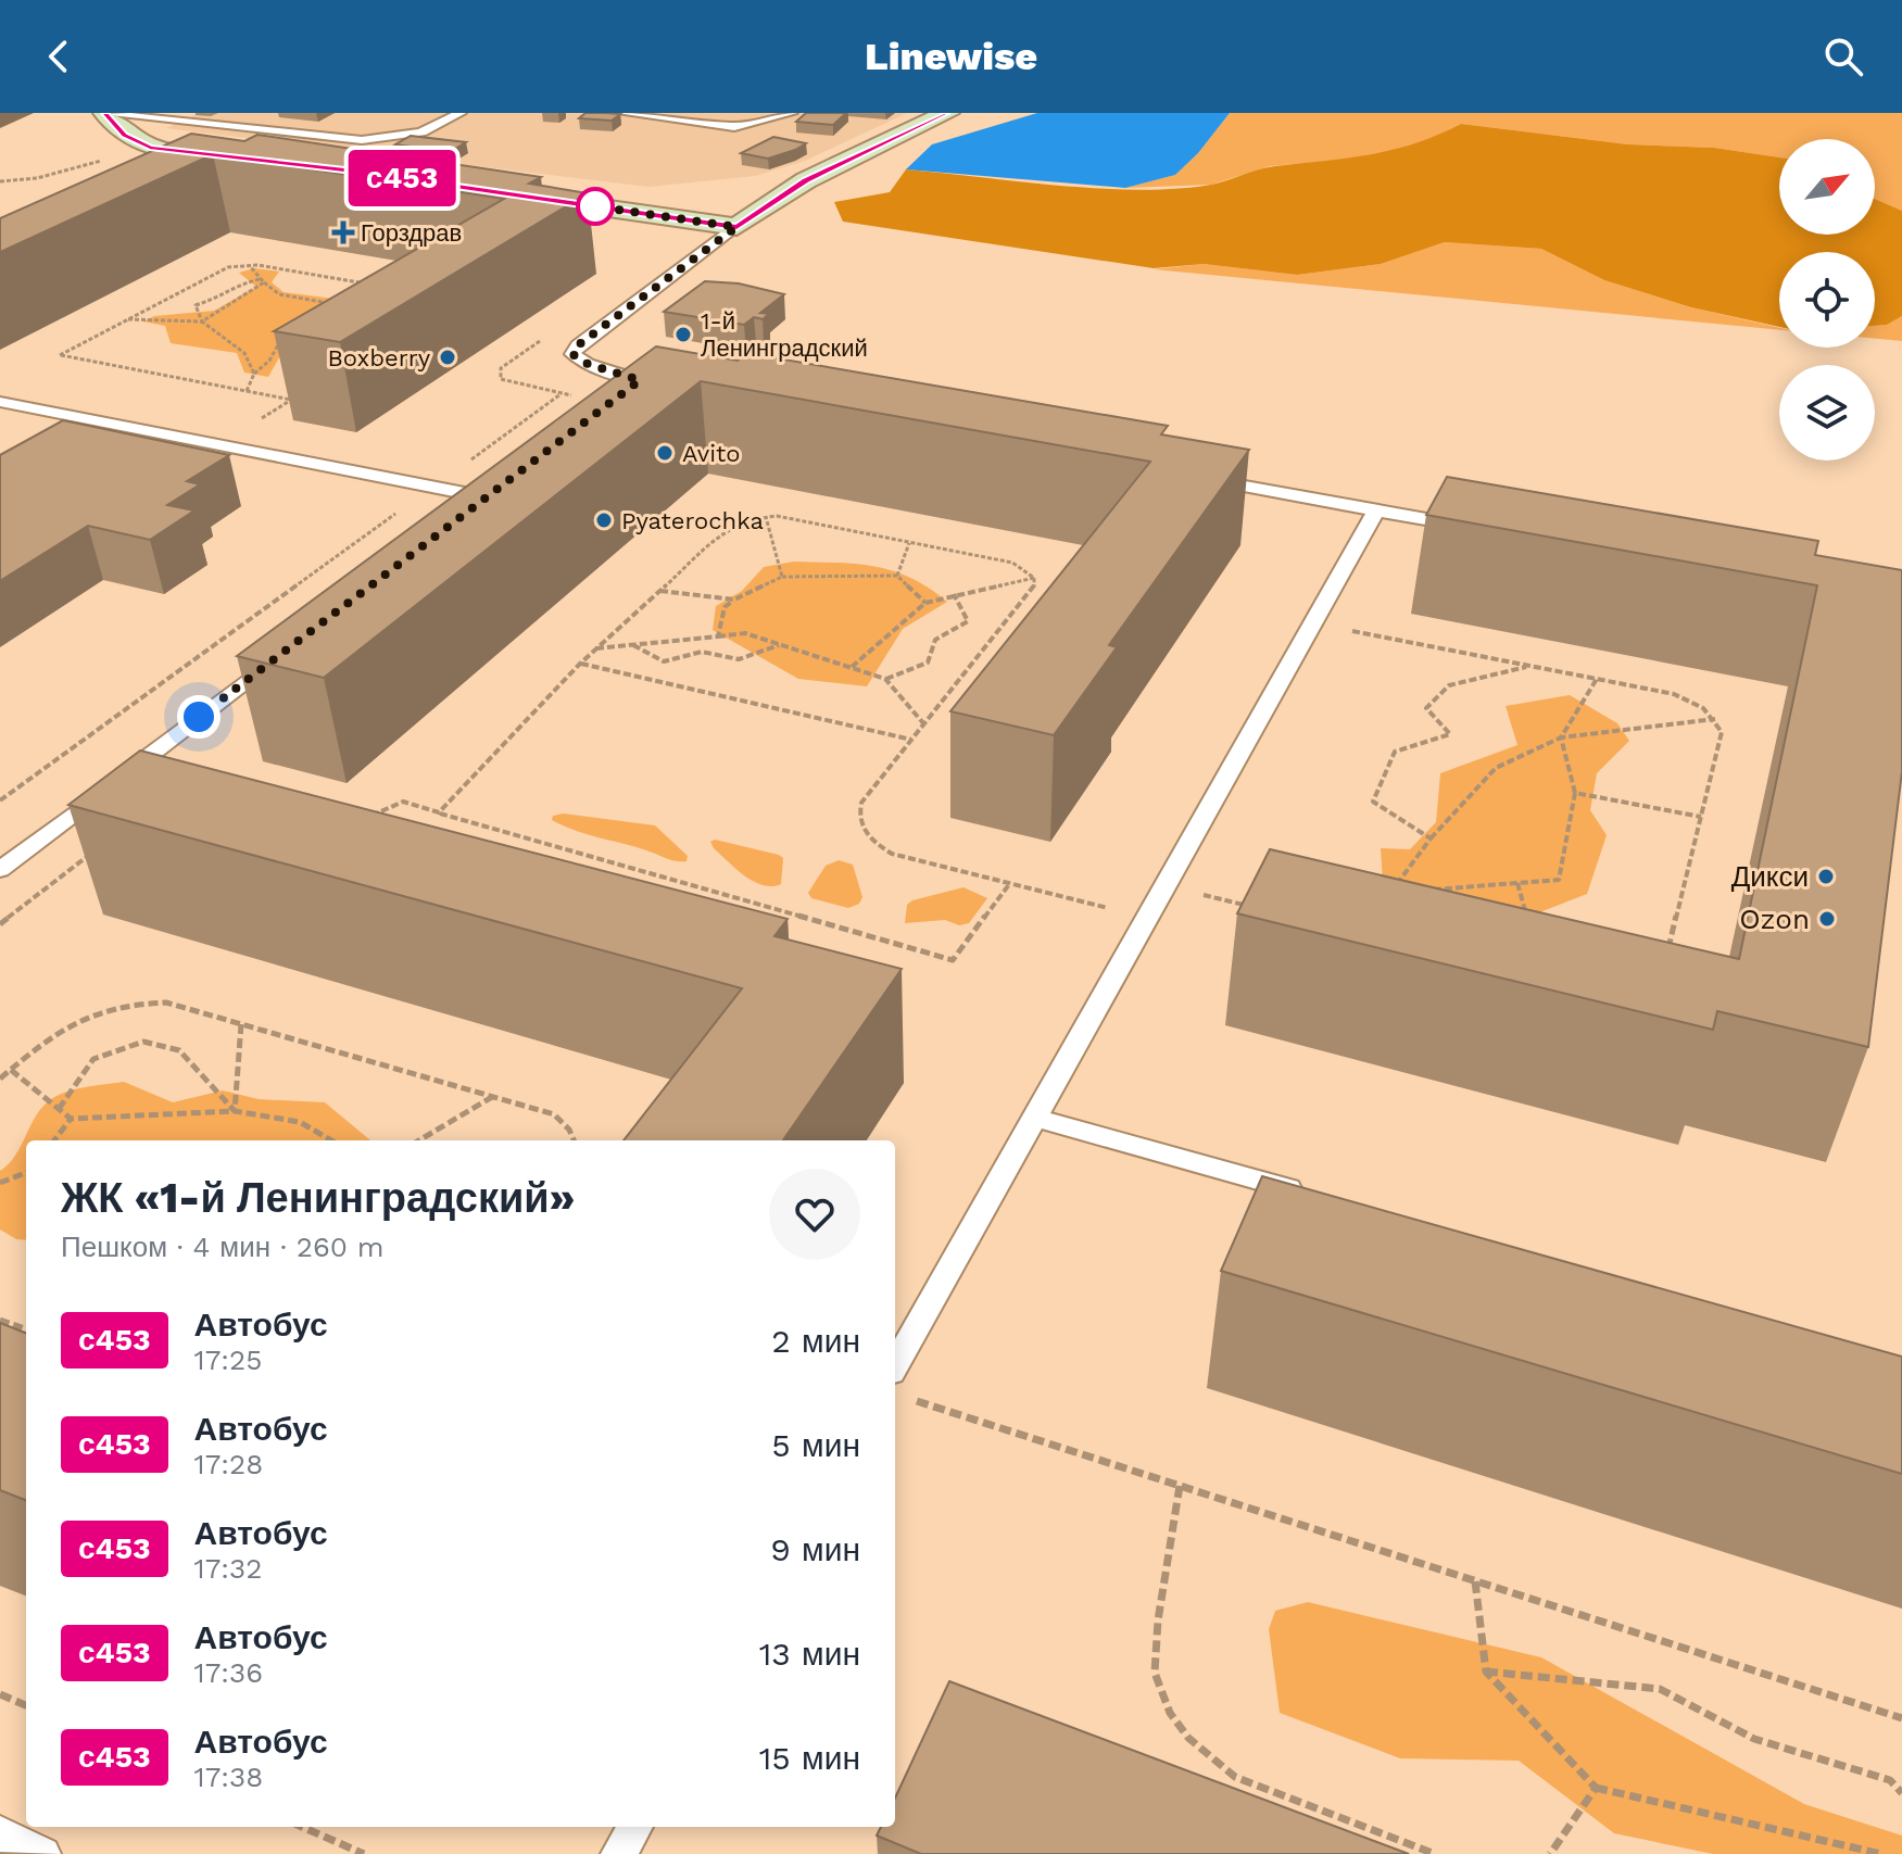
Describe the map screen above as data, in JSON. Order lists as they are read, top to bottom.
{
  "places": {
    "health": ["Горздрав"],
    "other": [
      "1-й Ленинградский",
      "Boxberry",
      "Avito",
      "Pyaterochka",
      "Дикси",
      "Ozon"
    ]
  },
  "lines": ["bus line с453"],
  "north": "top right",
  "page": {
    "header": "Linewise",
    "on_map": "с453",
    "heading": ["ЖК «1-й Ленинградский»", "Пешком · 4 мин · 260 m"],
    "list": [
      {
        "mark": "с453",
        "name": "Автобус",
        "note": "17:25",
        "value": "2 мин"
      },
      {
        "mark": "с453",
        "name": "Автобус",
        "note": "17:28",
        "value": "5 мин"
      },
      {
        "mark": "с453",
        "name": "Автобус",
        "note": "17:32",
        "value": "9 мин"
      },
      {
        "mark": "с453",
        "name": "Автобус",
        "note": "17:36",
        "value": "13 мин"
      },
      {
        "mark": "с453",
        "name": "Автобус",
        "note": "17:38",
        "value": "15 мин"
      }
    ]
  }
}
